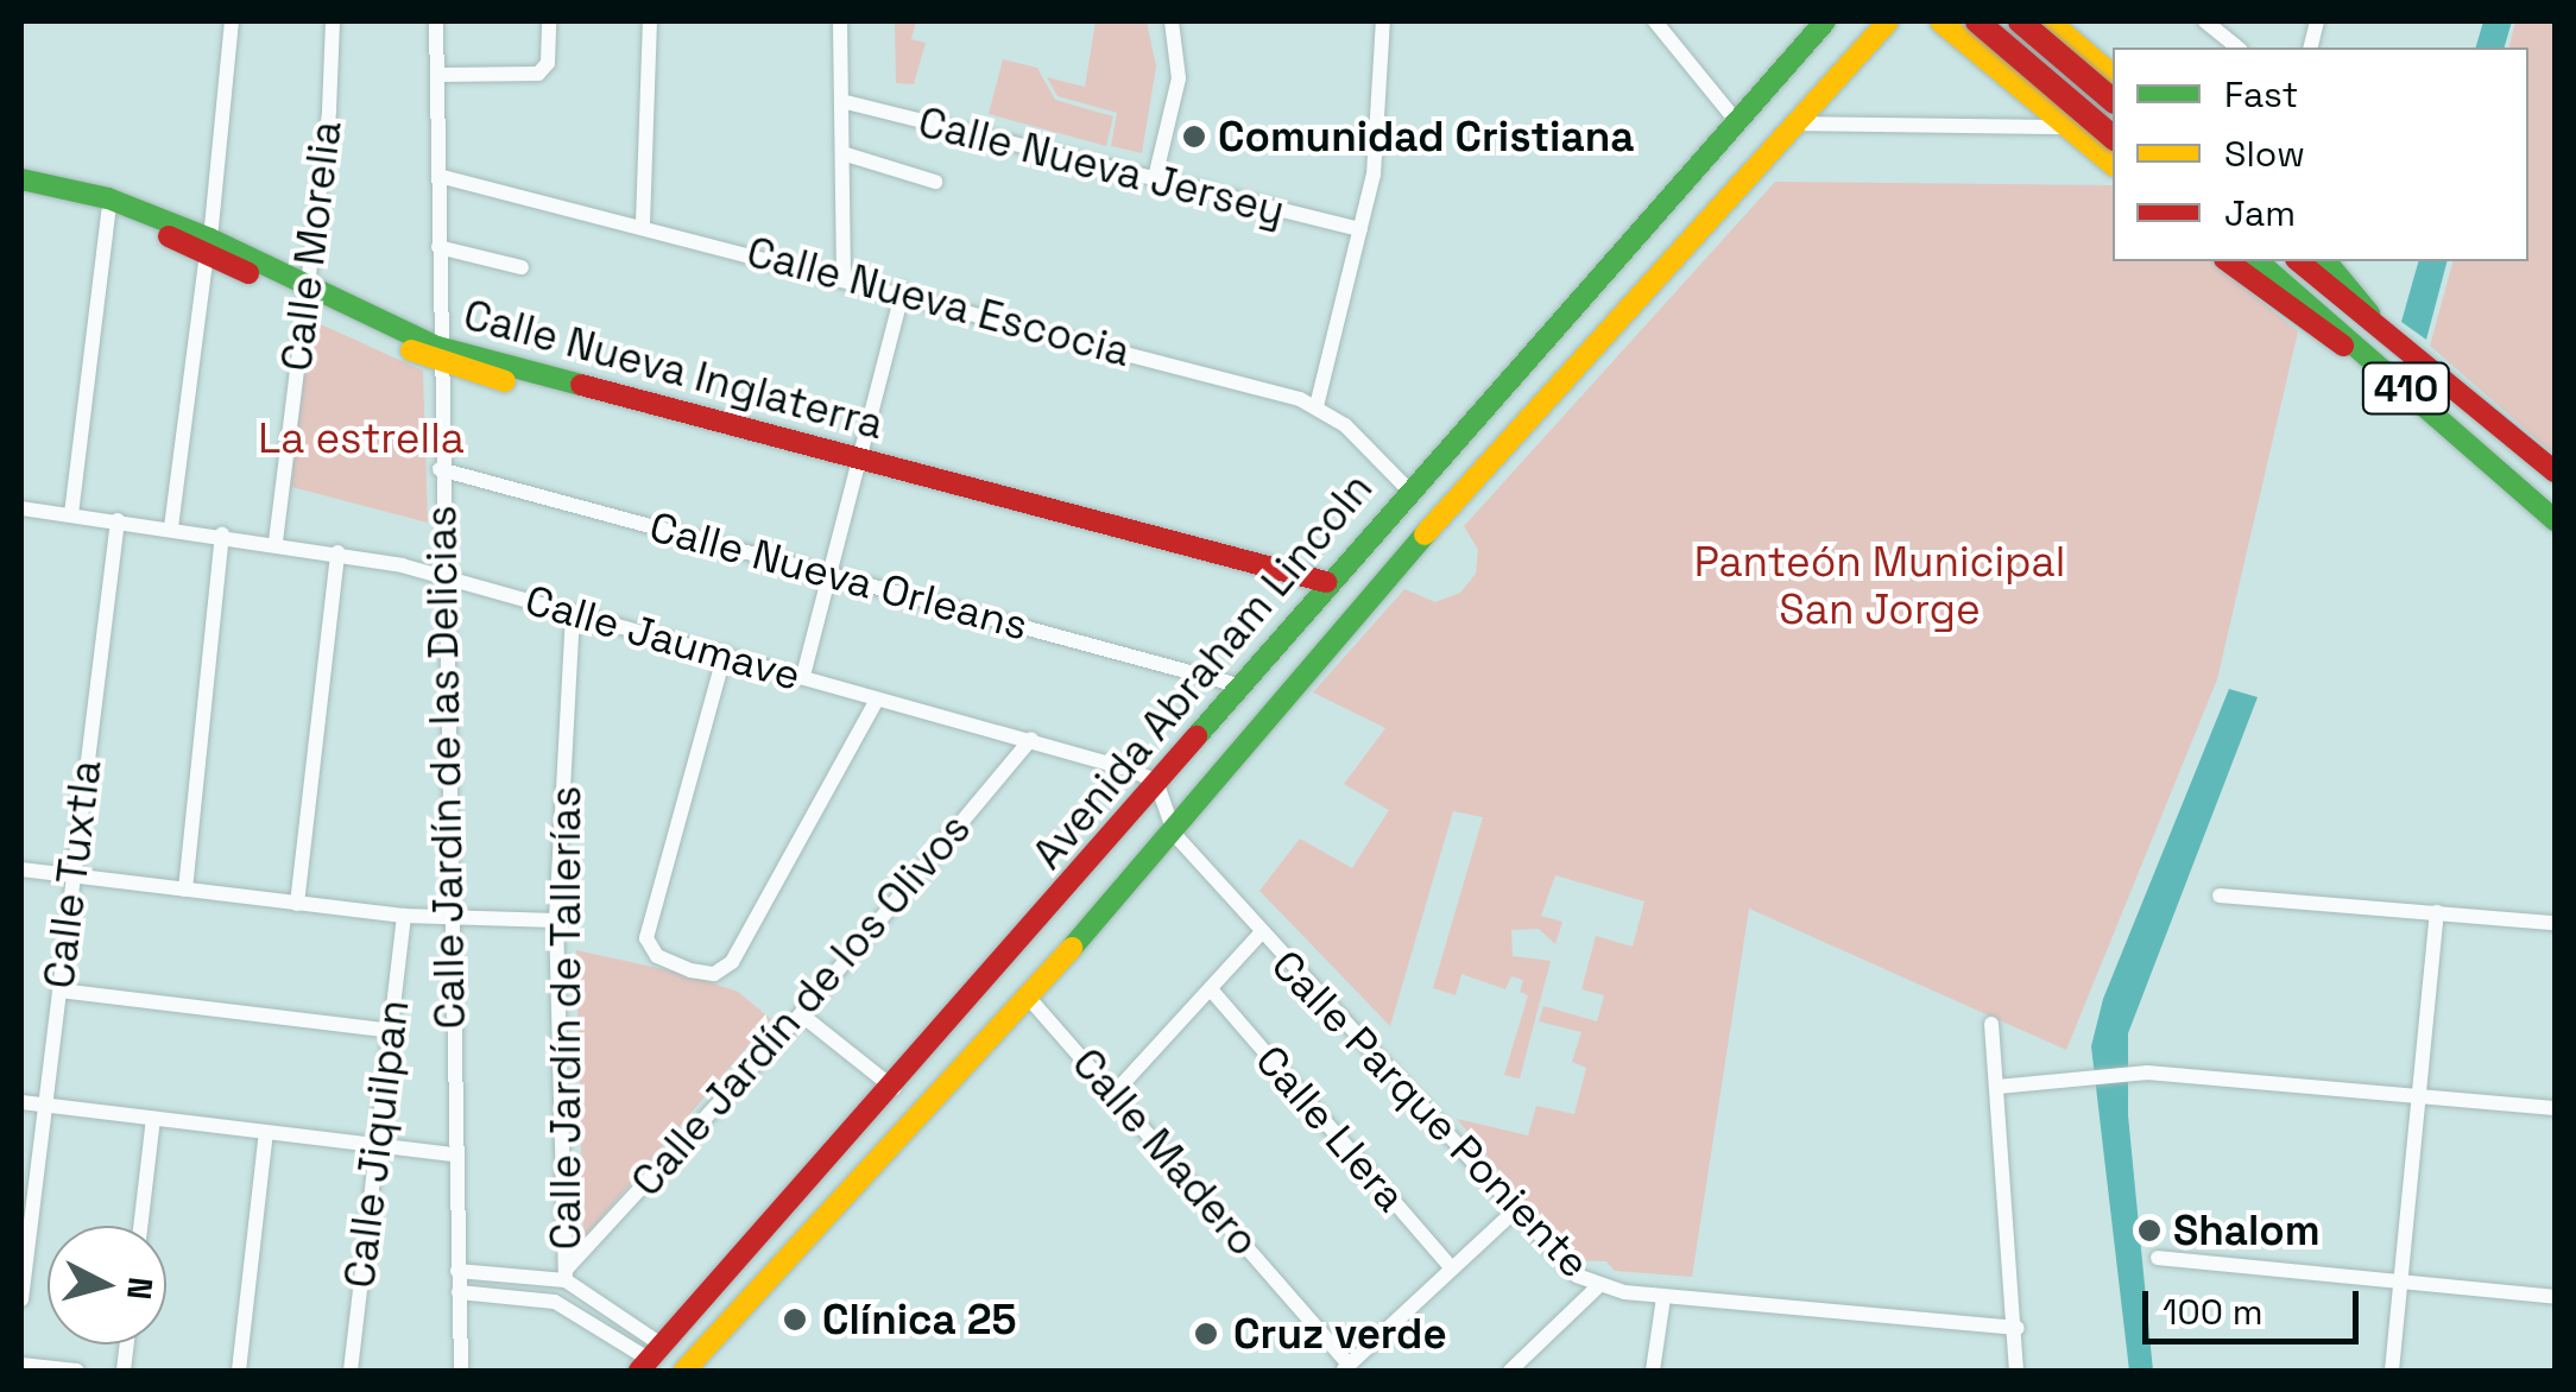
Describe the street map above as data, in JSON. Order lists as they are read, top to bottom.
{
  "streets": {
    "main road": ["Calle Nueva Inglaterra", "410", "Avenida Abraham Lincoln"],
    "street": [
      "Calle Nueva Jersey",
      "Calle Morelia",
      "Calle Nueva Escocia",
      "Calle Nueva Orleans",
      "Calle Jaumave",
      "Calle Jardín de las Delicias",
      "Calle Tuxtla",
      "Calle Jardín de los Olivos",
      "Calle Jardín de Tallerías",
      "Calle Parque Poniente",
      "Calle Llera",
      "Calle Jiquilpan",
      "Calle Madero"
    ]
  },
  "crossings": [
    ["Calle Morelia", "Calle Nueva Inglaterra"],
    ["Calle Morelia", "Calle Jaumave"],
    ["Calle Nueva Escocia", "Avenida Abraham Lincoln"],
    ["Calle Nueva Escocia", "Calle Jardín de las Delicias"],
    ["Calle Nueva Inglaterra", "Avenida Abraham Lincoln"],
    ["Calle Nueva Inglaterra", "Calle Jardín de las Delicias"],
    ["Calle Nueva Orleans", "Avenida Abraham Lincoln"],
    ["Calle Nueva Orleans", "Calle Jardín de las Delicias"],
    ["Calle Jaumave", "Avenida Abraham Lincoln"],
    ["Calle Jaumave", "Calle Jardín de las Delicias"],
    ["Calle Jaumave", "Calle Tuxtla"],
    ["Calle Jaumave", "Calle Jardín de los Olivos"],
    ["Calle Jaumave", "Calle Jardín de Tallerías"],
    ["Calle Jardín de los Olivos", "Calle Jardín de Tallerías"]
  ],
  "parks": ["La estrella", "Panteón Municipal San Jorge"],
  "places": [
    "Comunidad Cristiana",
    "Shalom",
    "Clínica 25",
    "Cruz verde"
  ],
  "legend": ["Fast", "Slow", "Jam"],
  "scale_bar": "100 m",
  "north": "right"
}
